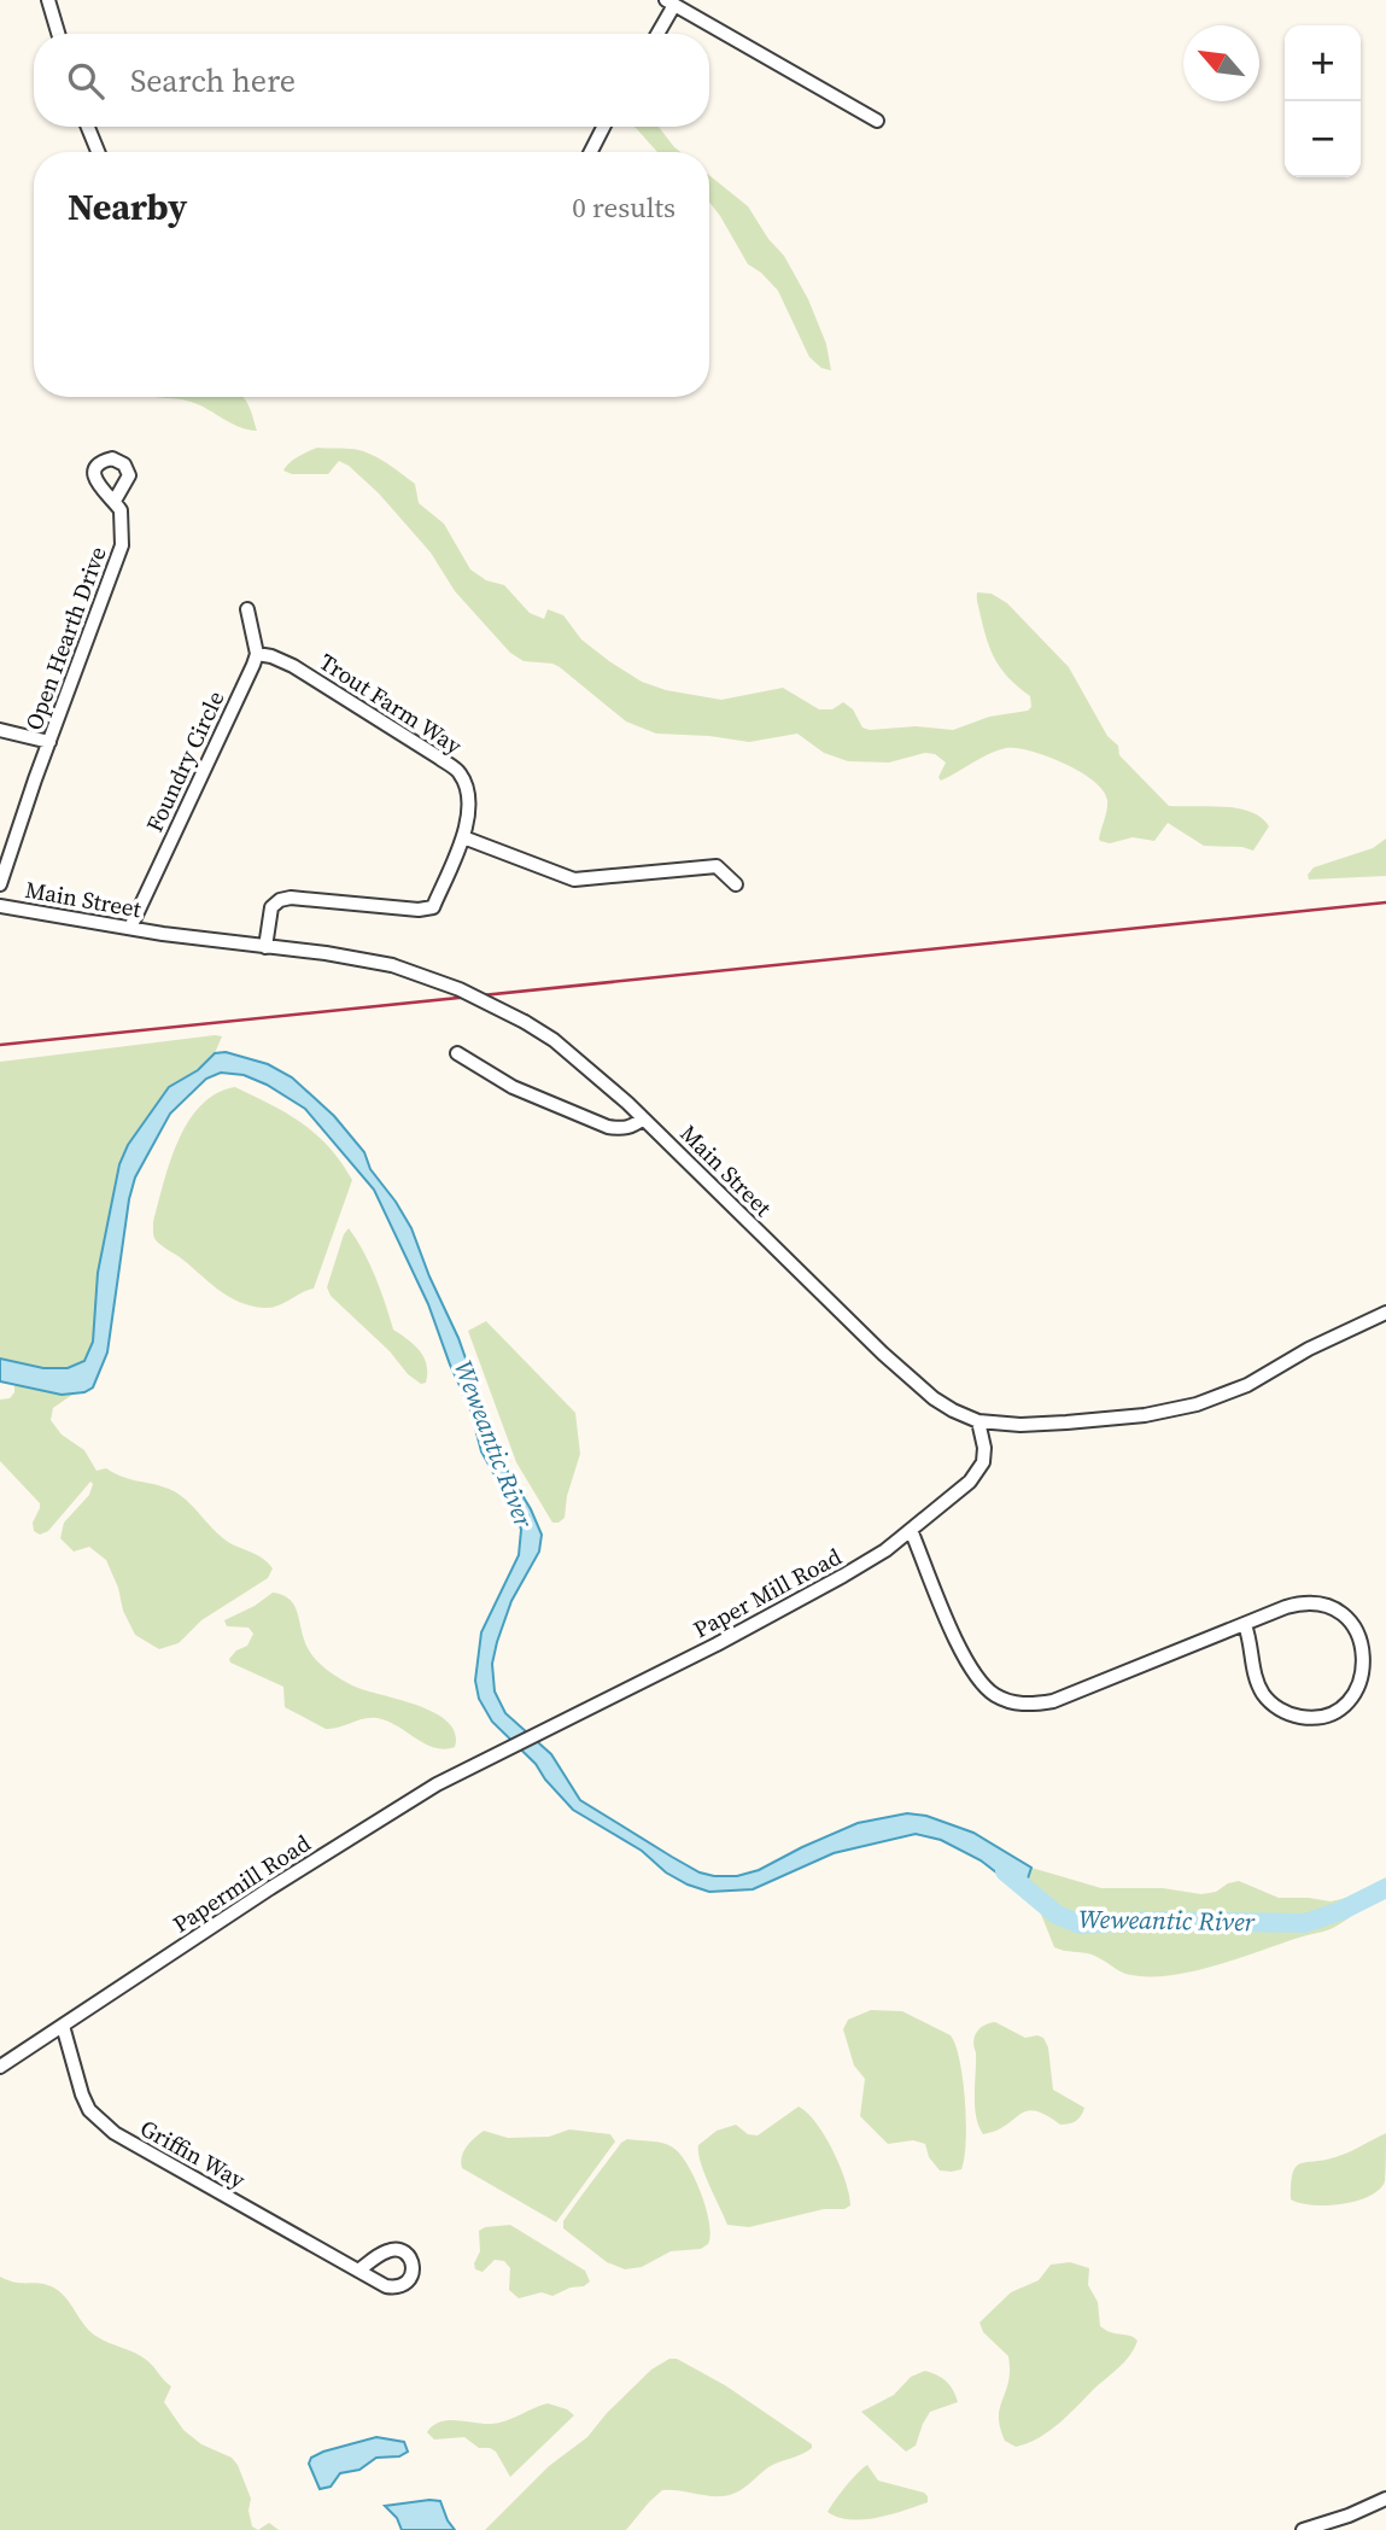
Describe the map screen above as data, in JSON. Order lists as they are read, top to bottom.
{
  "streets": {
    "street": [
      "Open Hearth Drive",
      "Trout Farm Way",
      "Foundry Circle",
      "Main Street",
      "Paper Mill Road",
      "Papermill Road",
      "Griffin Way"
    ]
  },
  "crossings": [
    ["Trout Farm Way", "Foundry Circle"],
    ["Trout Farm Way", "Main Street"],
    ["Foundry Circle", "Main Street"],
    ["Main Street", "Paper Mill Road"],
    ["Paper Mill Road", "Papermill Road"],
    ["Papermill Road", "Griffin Way"]
  ],
  "water": ["Weweantic River"],
  "north": "top left",
  "page": {
    "map_buttons": ["+", "−"],
    "search": "Search here",
    "heading": ["Nearby", "0 results"]
  }
}
